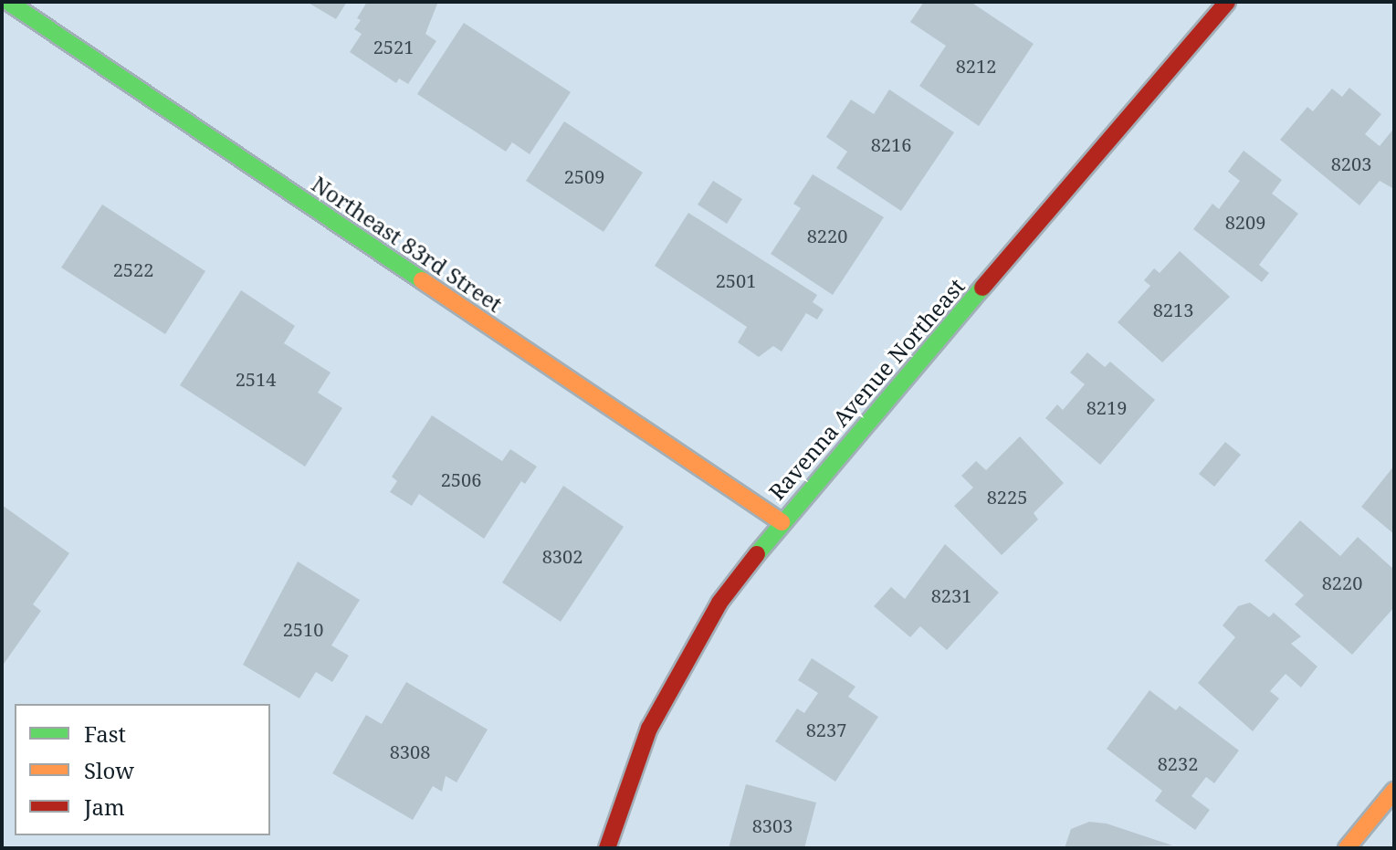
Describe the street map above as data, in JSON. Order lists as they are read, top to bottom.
{
  "streets": {
    "main road": ["Northeast 83rd Street", "Ravenna Avenue Northeast"]
  },
  "crossings": [
    ["Northeast 83rd Street", "Ravenna Avenue Northeast"]
  ],
  "house_numbers": [
    "2521",
    "8212",
    "8216",
    "8203",
    "2509",
    "8209",
    "8220",
    "2522",
    "2501",
    "8213",
    "2514",
    "8219",
    "2506",
    "8225",
    "8302",
    "8220",
    "8231",
    "2510",
    "8237",
    "8308",
    "8232",
    "8303"
  ],
  "legend": ["Fast", "Slow", "Jam"]
}
